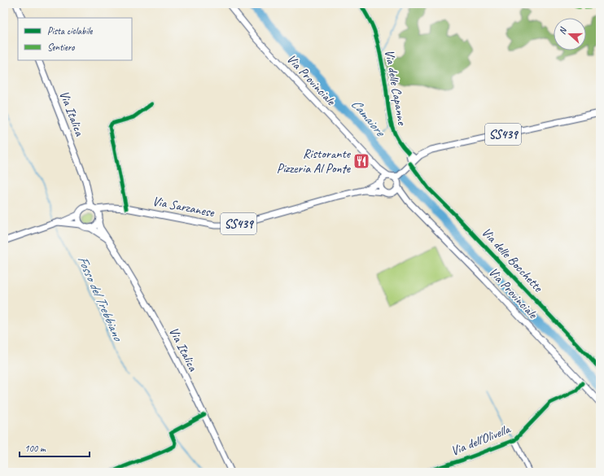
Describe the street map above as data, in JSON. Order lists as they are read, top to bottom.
{
  "streets": {
    "main road": [
      "Via Provinciale",
      "Via Italica",
      "SS439",
      "Via Sarzanese"
    ],
    "street": ["Via delle Capanne", "Via delle Bocchette", "Via dell'Olivella"]
  },
  "crossings": [
    ["Via Provinciale", "Via Sarzanese"],
    ["Via Provinciale", "Via dell'Olivella"],
    ["Via delle Capanne", "SS439"],
    ["Via delle Capanne", "Via delle Bocchette"],
    ["Via Italica", "SS439"],
    ["SS439", "Via Sarzanese"],
    ["SS439", "Via delle Bocchette"]
  ],
  "water": ["Camaiore", "Fosso del Trebbiano"],
  "places": {
    "restaurant": ["Ristorante Pizzeria Al Ponte"]
  },
  "legend": ["Pista ciclabile", "Sentiero"],
  "scale_bar": "100 m",
  "north": "left"
}
